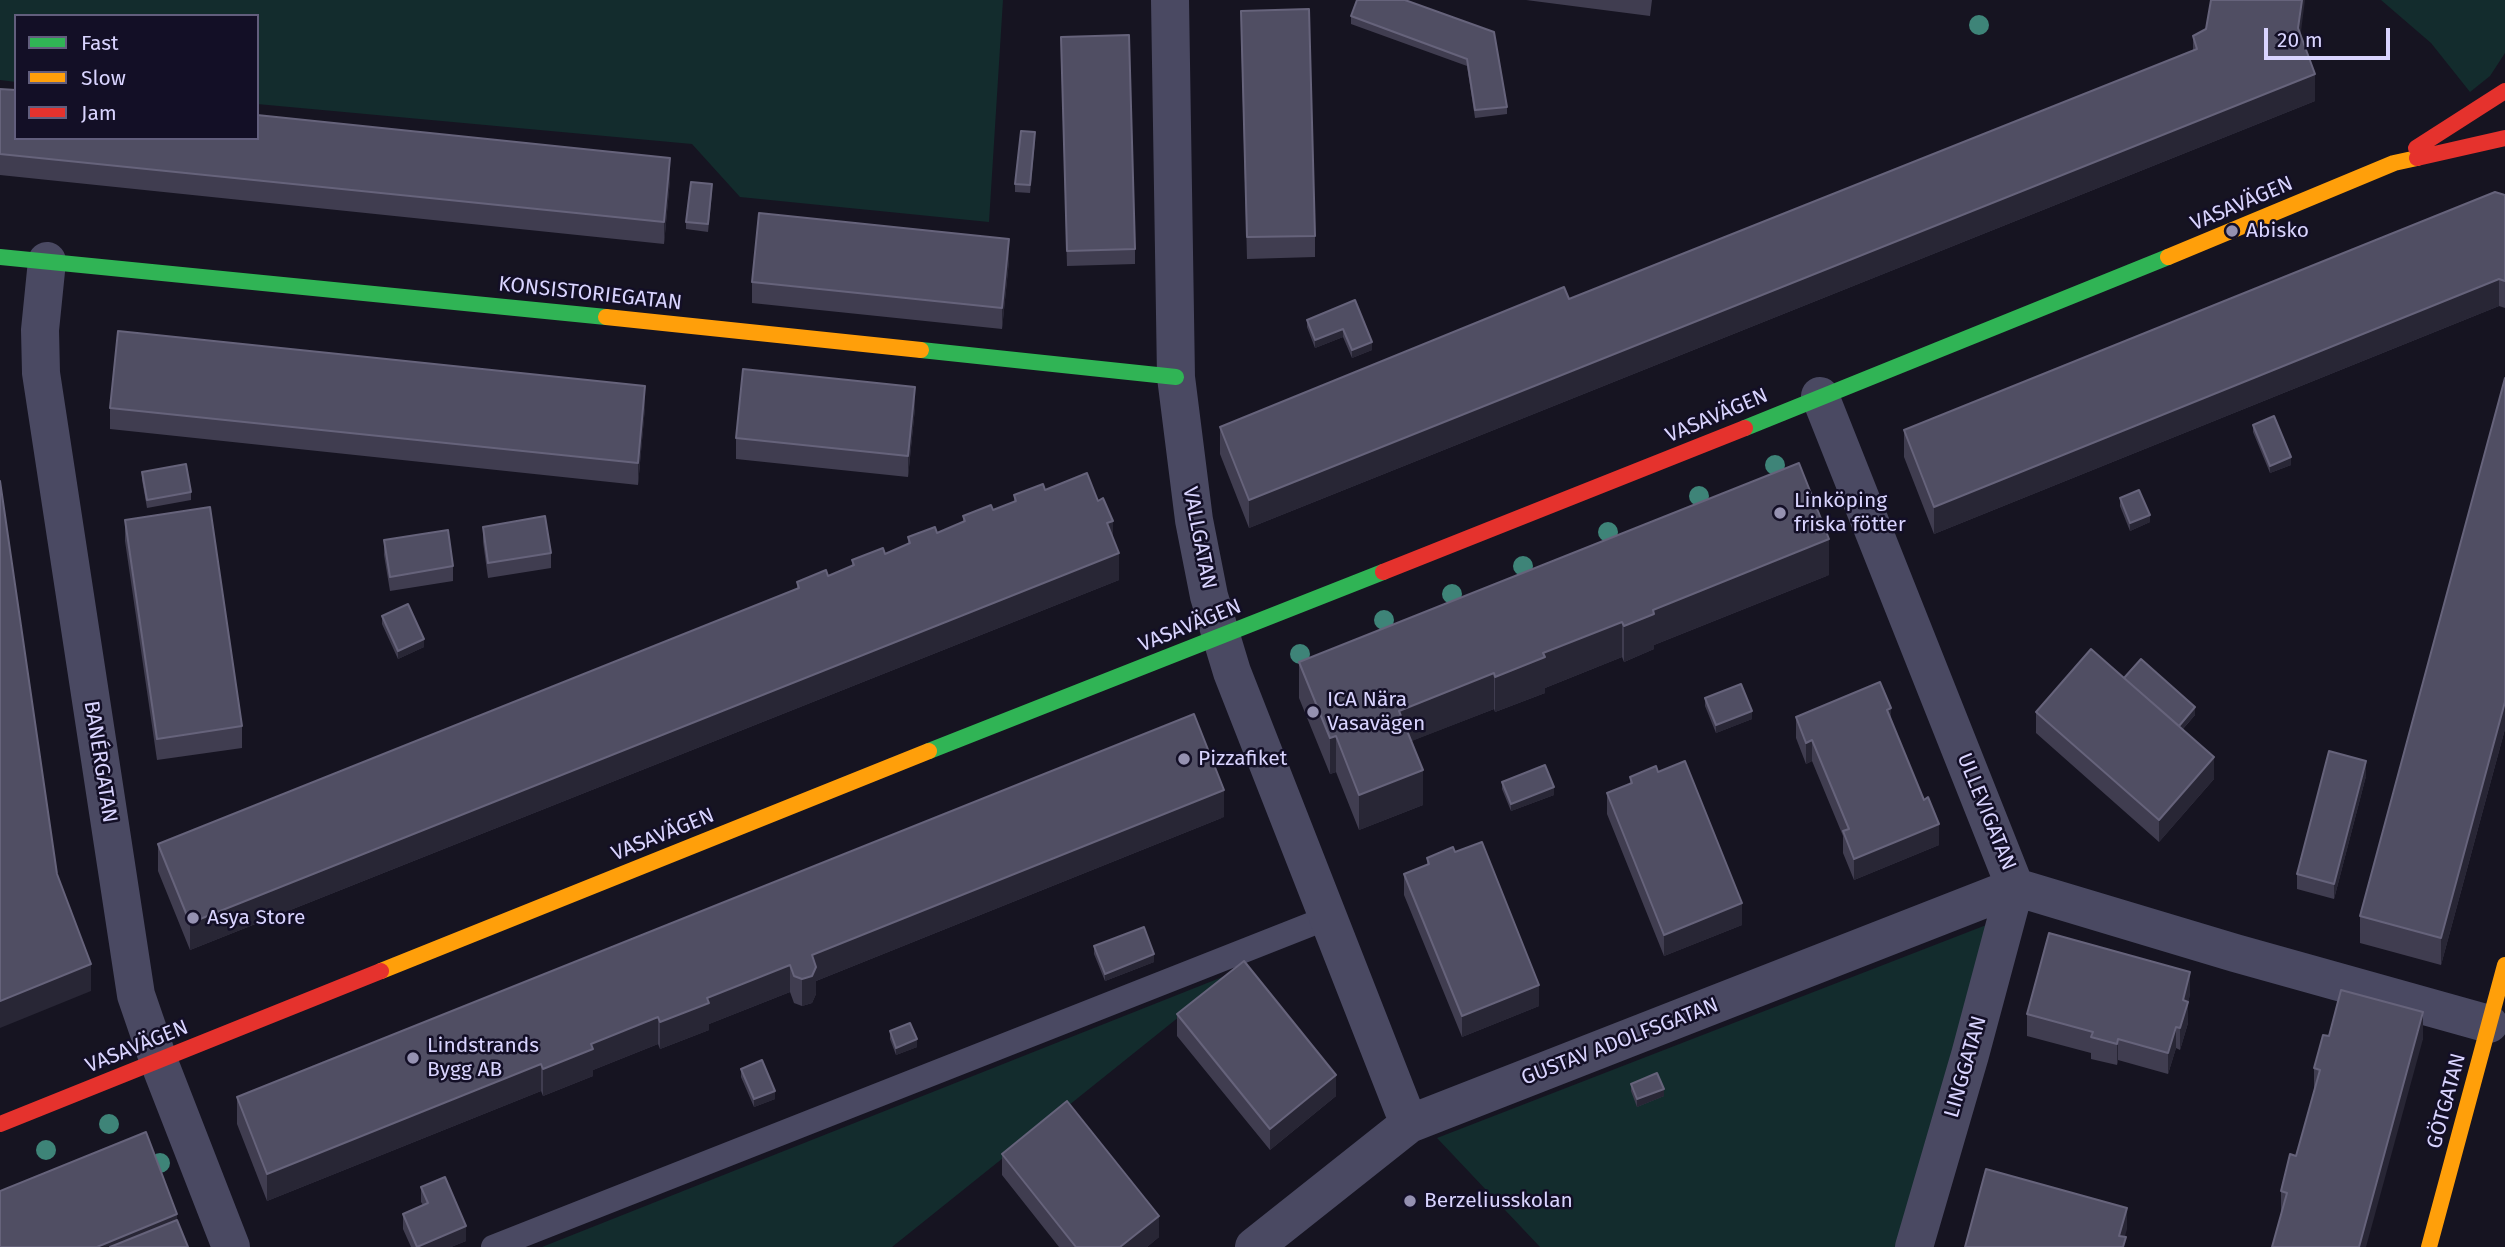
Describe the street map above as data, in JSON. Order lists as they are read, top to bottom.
{
  "streets": {
    "main road": ["VASAVÄGEN", "KONSISTORIEGATAN", "GÖTGATAN"],
    "street": [
      "VALLGATAN",
      "BANÉRGATAN",
      "ULLEVIGATAN",
      "GUSTAV ADOLFSGATAN",
      "LINGGATAN"
    ]
  },
  "crossings": [
    ["VASAVÄGEN", "VALLGATAN"],
    ["VASAVÄGEN", "BANÉRGATAN"],
    ["VASAVÄGEN", "ULLEVIGATAN"],
    ["KONSISTORIEGATAN", "VALLGATAN"],
    ["KONSISTORIEGATAN", "BANÉRGATAN"],
    ["VALLGATAN", "GUSTAV ADOLFSGATAN"],
    ["ULLEVIGATAN", "GUSTAV ADOLFSGATAN"],
    ["ULLEVIGATAN", "LINGGATAN"],
    ["ULLEVIGATAN", "GÖTGATAN"],
    ["GUSTAV ADOLFSGATAN", "LINGGATAN"]
  ],
  "places": [
    "Abisko",
    "Linköping friska fötter",
    "ICA Nära Vasavägen",
    "Pizzafiket",
    "Asya Store",
    "Lindstrands Bygg AB",
    "Berzeliusskolan"
  ],
  "legend": ["Fast", "Slow", "Jam"],
  "scale_bar": "20 m"
}
